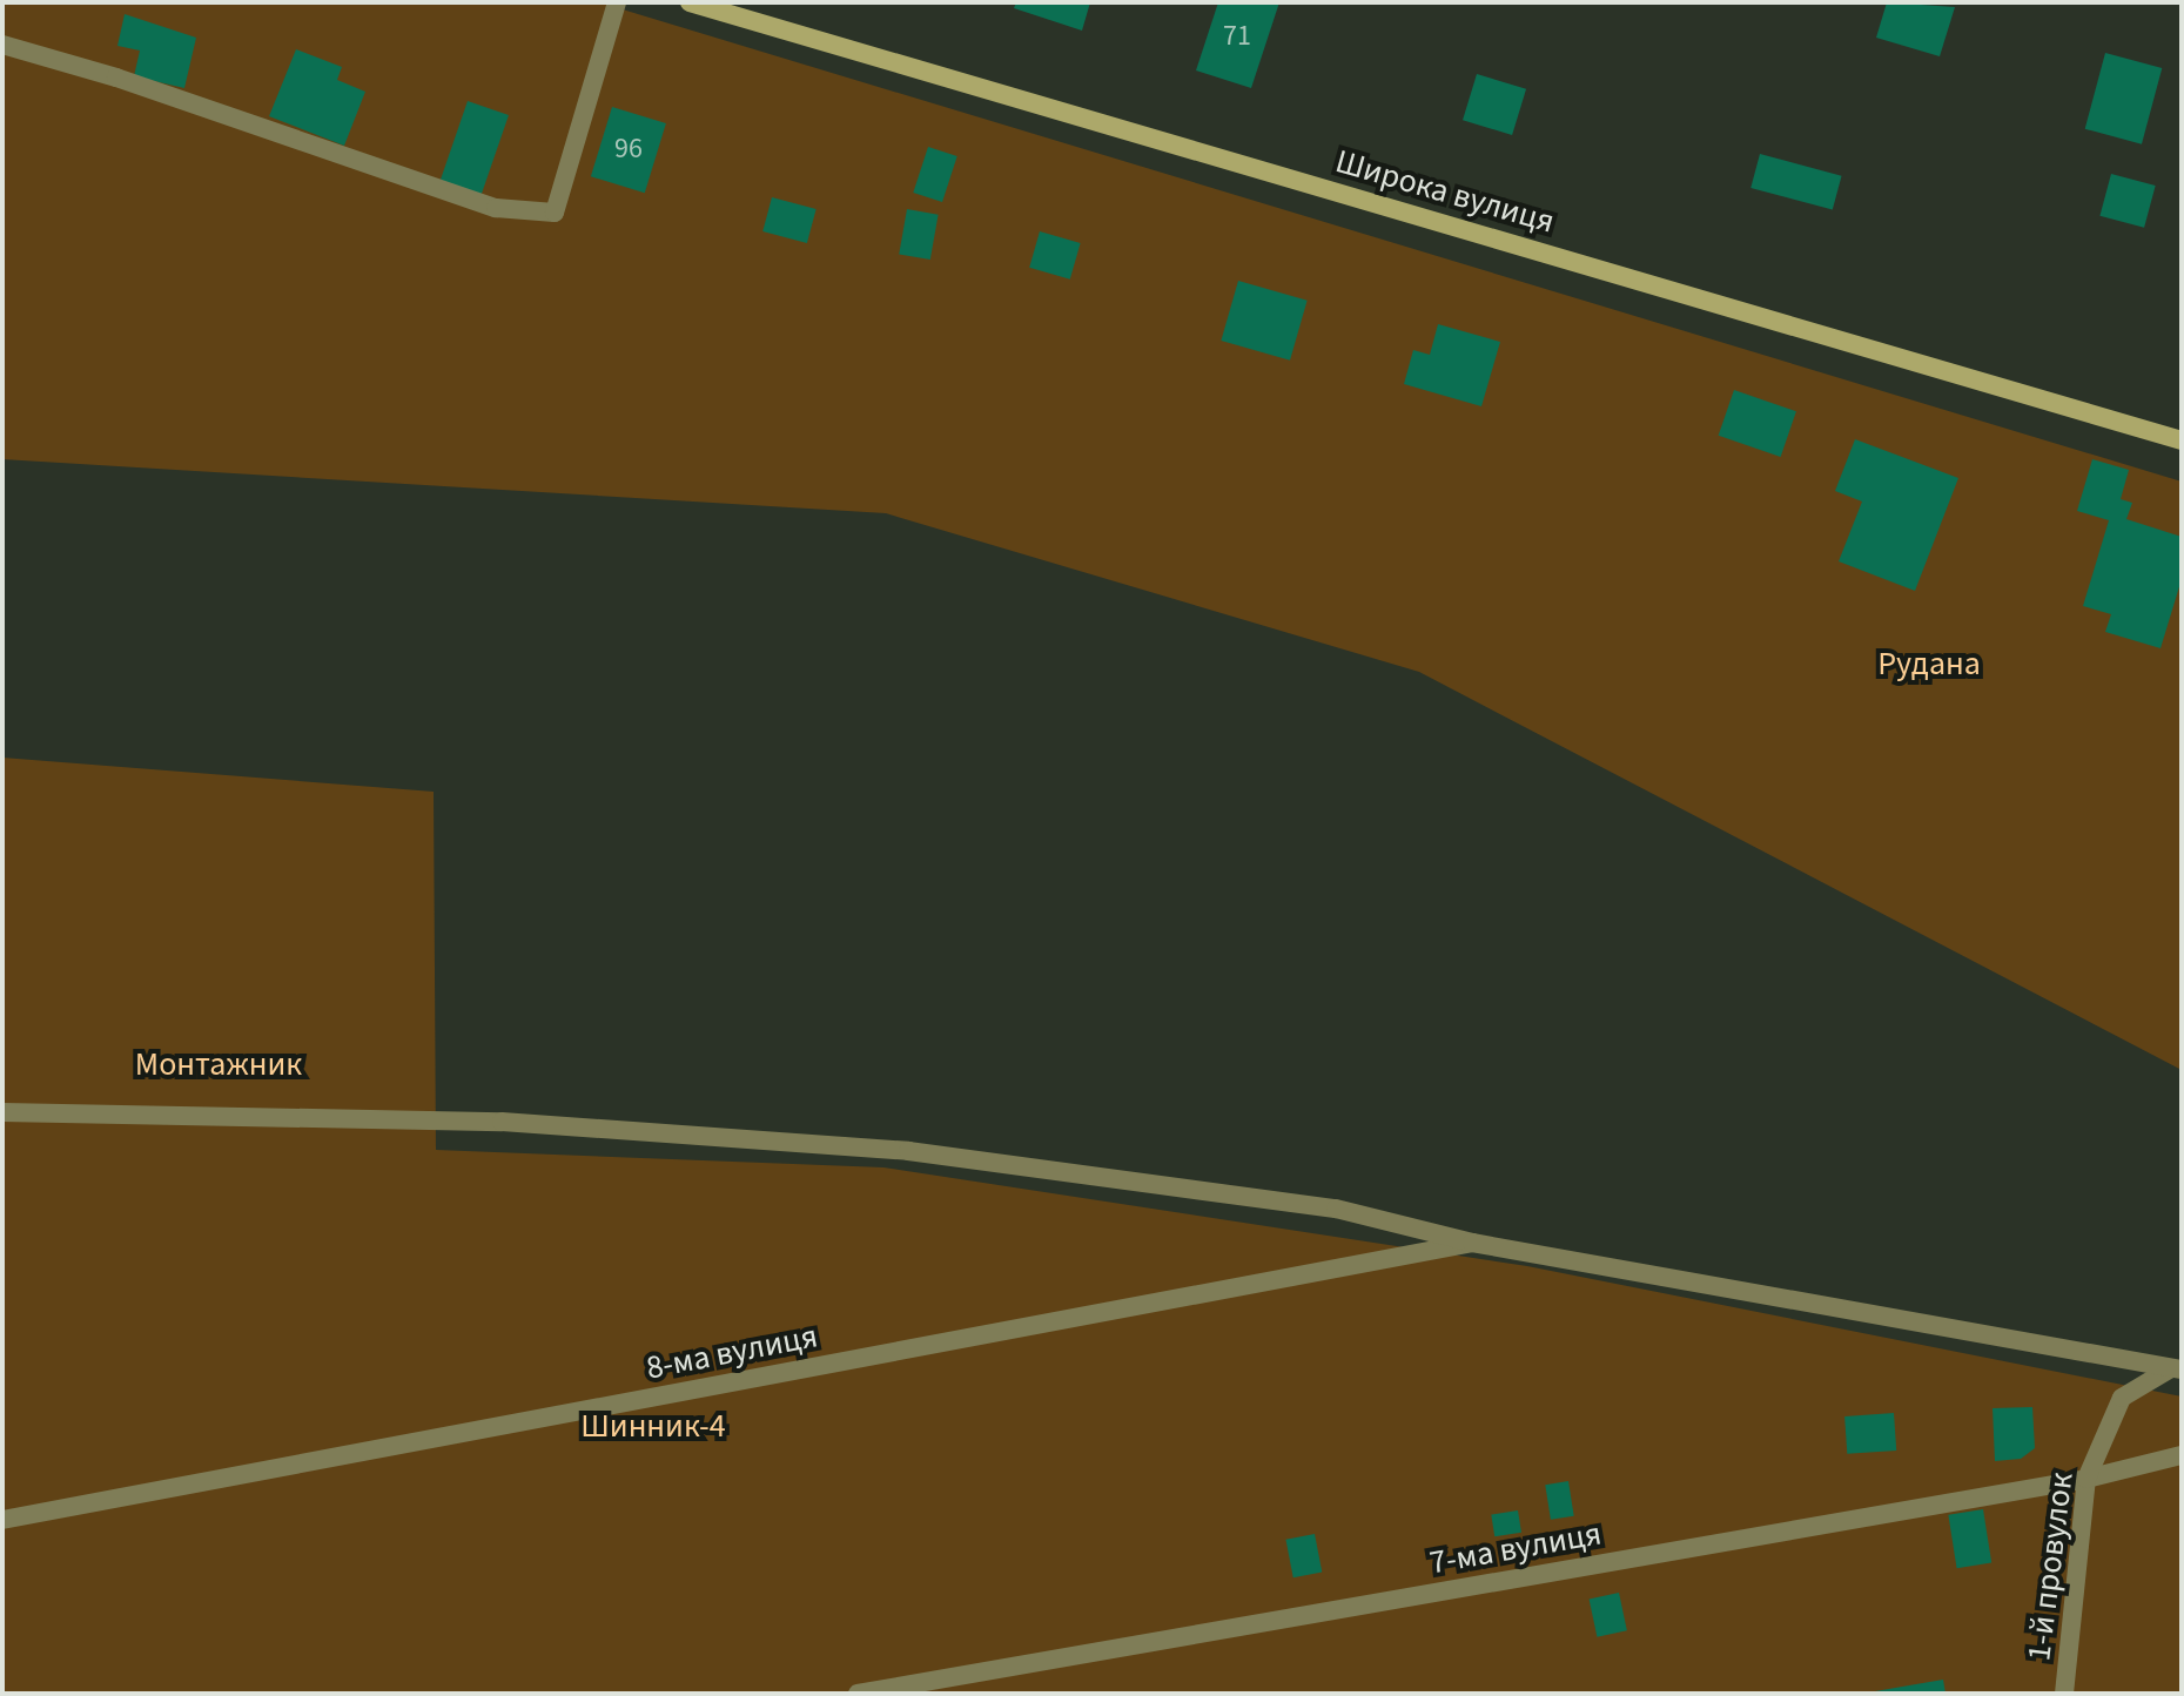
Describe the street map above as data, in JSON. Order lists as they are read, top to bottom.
{
  "streets": {
    "street": [
      "Широка вулиця",
      "8-ма вулиця",
      "7-ма вулиця",
      "1-й провулок"
    ]
  },
  "crossings": [
    ["7-ма вулиця", "1-й провулок"]
  ],
  "parks": ["Рудана", "Монтажник", "Шинник-4"],
  "house_numbers": ["71", "96"]
}
